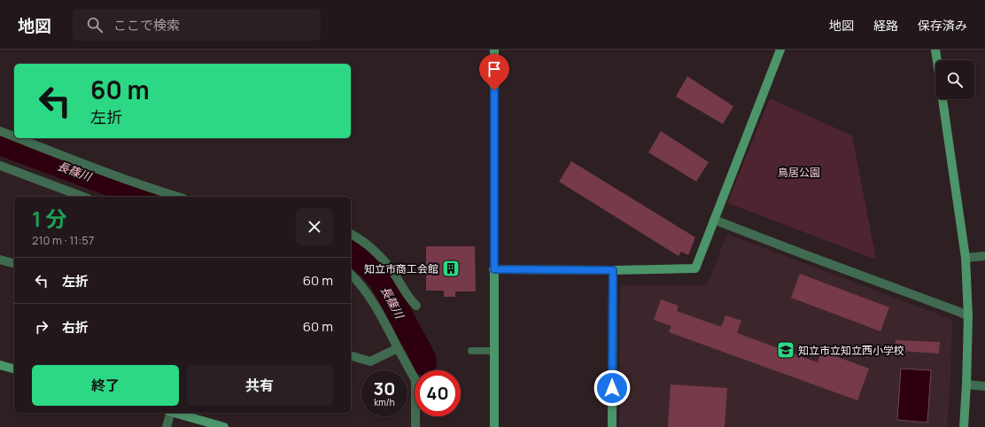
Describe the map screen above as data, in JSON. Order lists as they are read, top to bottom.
{
  "water": ["長篠川"],
  "parks": ["鳥居公園"],
  "places": {
    "building": ["知立市商工会館"],
    "school or university": ["知立市立知立西小学校"]
  },
  "page": {
    "header": "地図",
    "search": "ここで検索",
    "nav": ["地図", "経路", "保存済み"],
    "turn": ["60 m", "左折"],
    "heading": ["1 分", "210 m · 11:57"],
    "list": [
      {
        "name": "左折",
        "value": "60 m"
      },
      {
        "name": "右折",
        "value": "60 m"
      }
    ],
    "buttons": ["終了", "共有"],
    "speed": "30 km/h",
    "limit": "40"
  }
}
